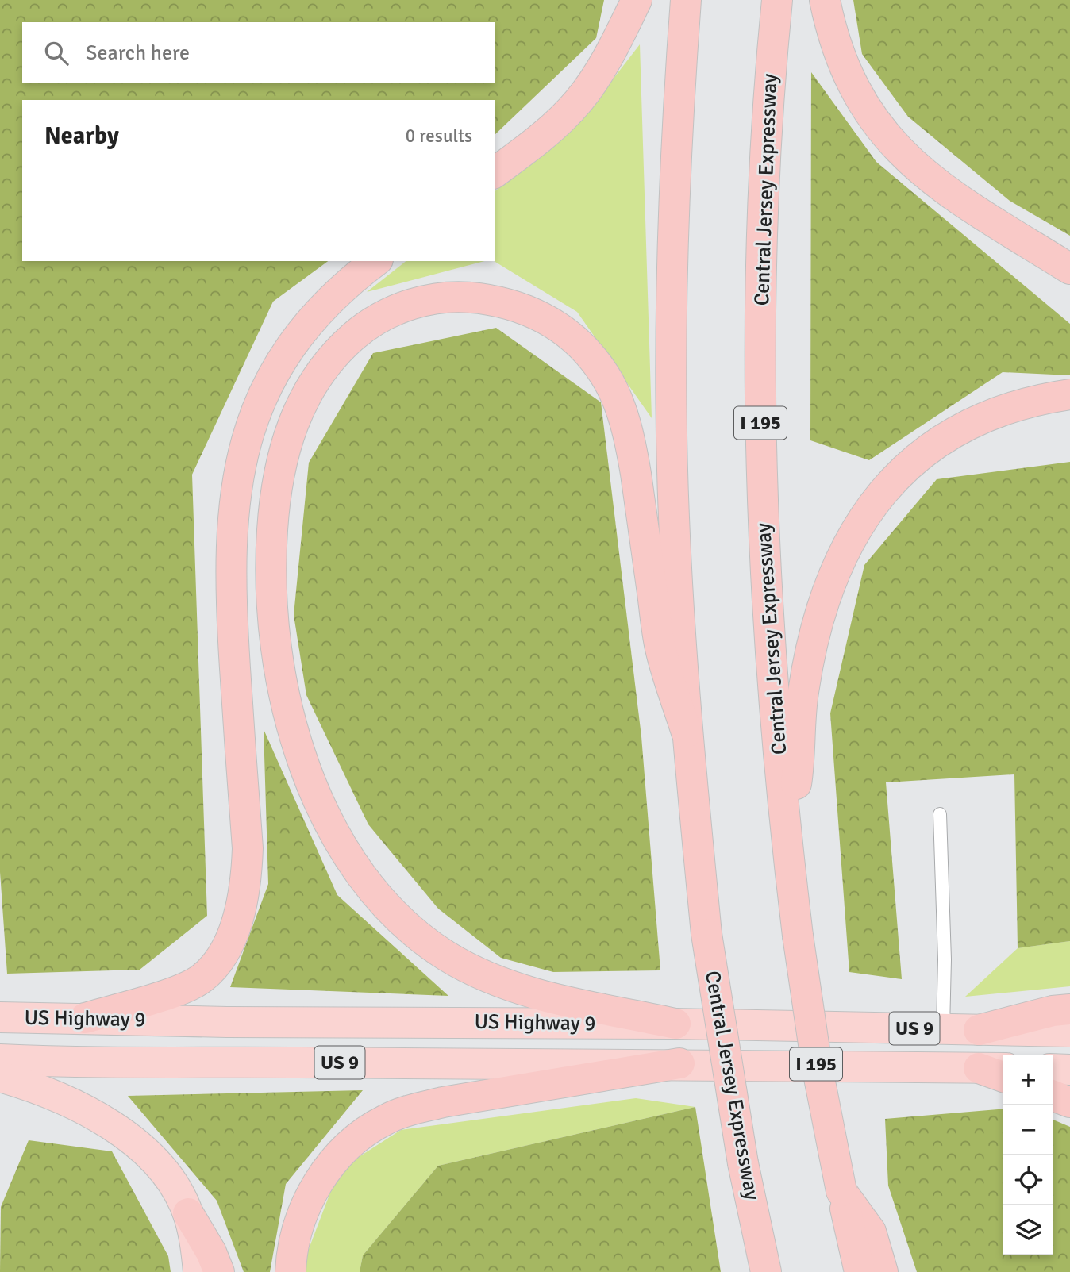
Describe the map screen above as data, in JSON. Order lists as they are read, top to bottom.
{
  "streets": {
    "highway": [
      "Central Jersey Expressway",
      "I 195",
      "US Highway 9",
      "US 9"
    ]
  },
  "page": {
    "search": "Search here",
    "heading": ["Nearby", "0 results"],
    "map_buttons": ["+", "−"]
  }
}
